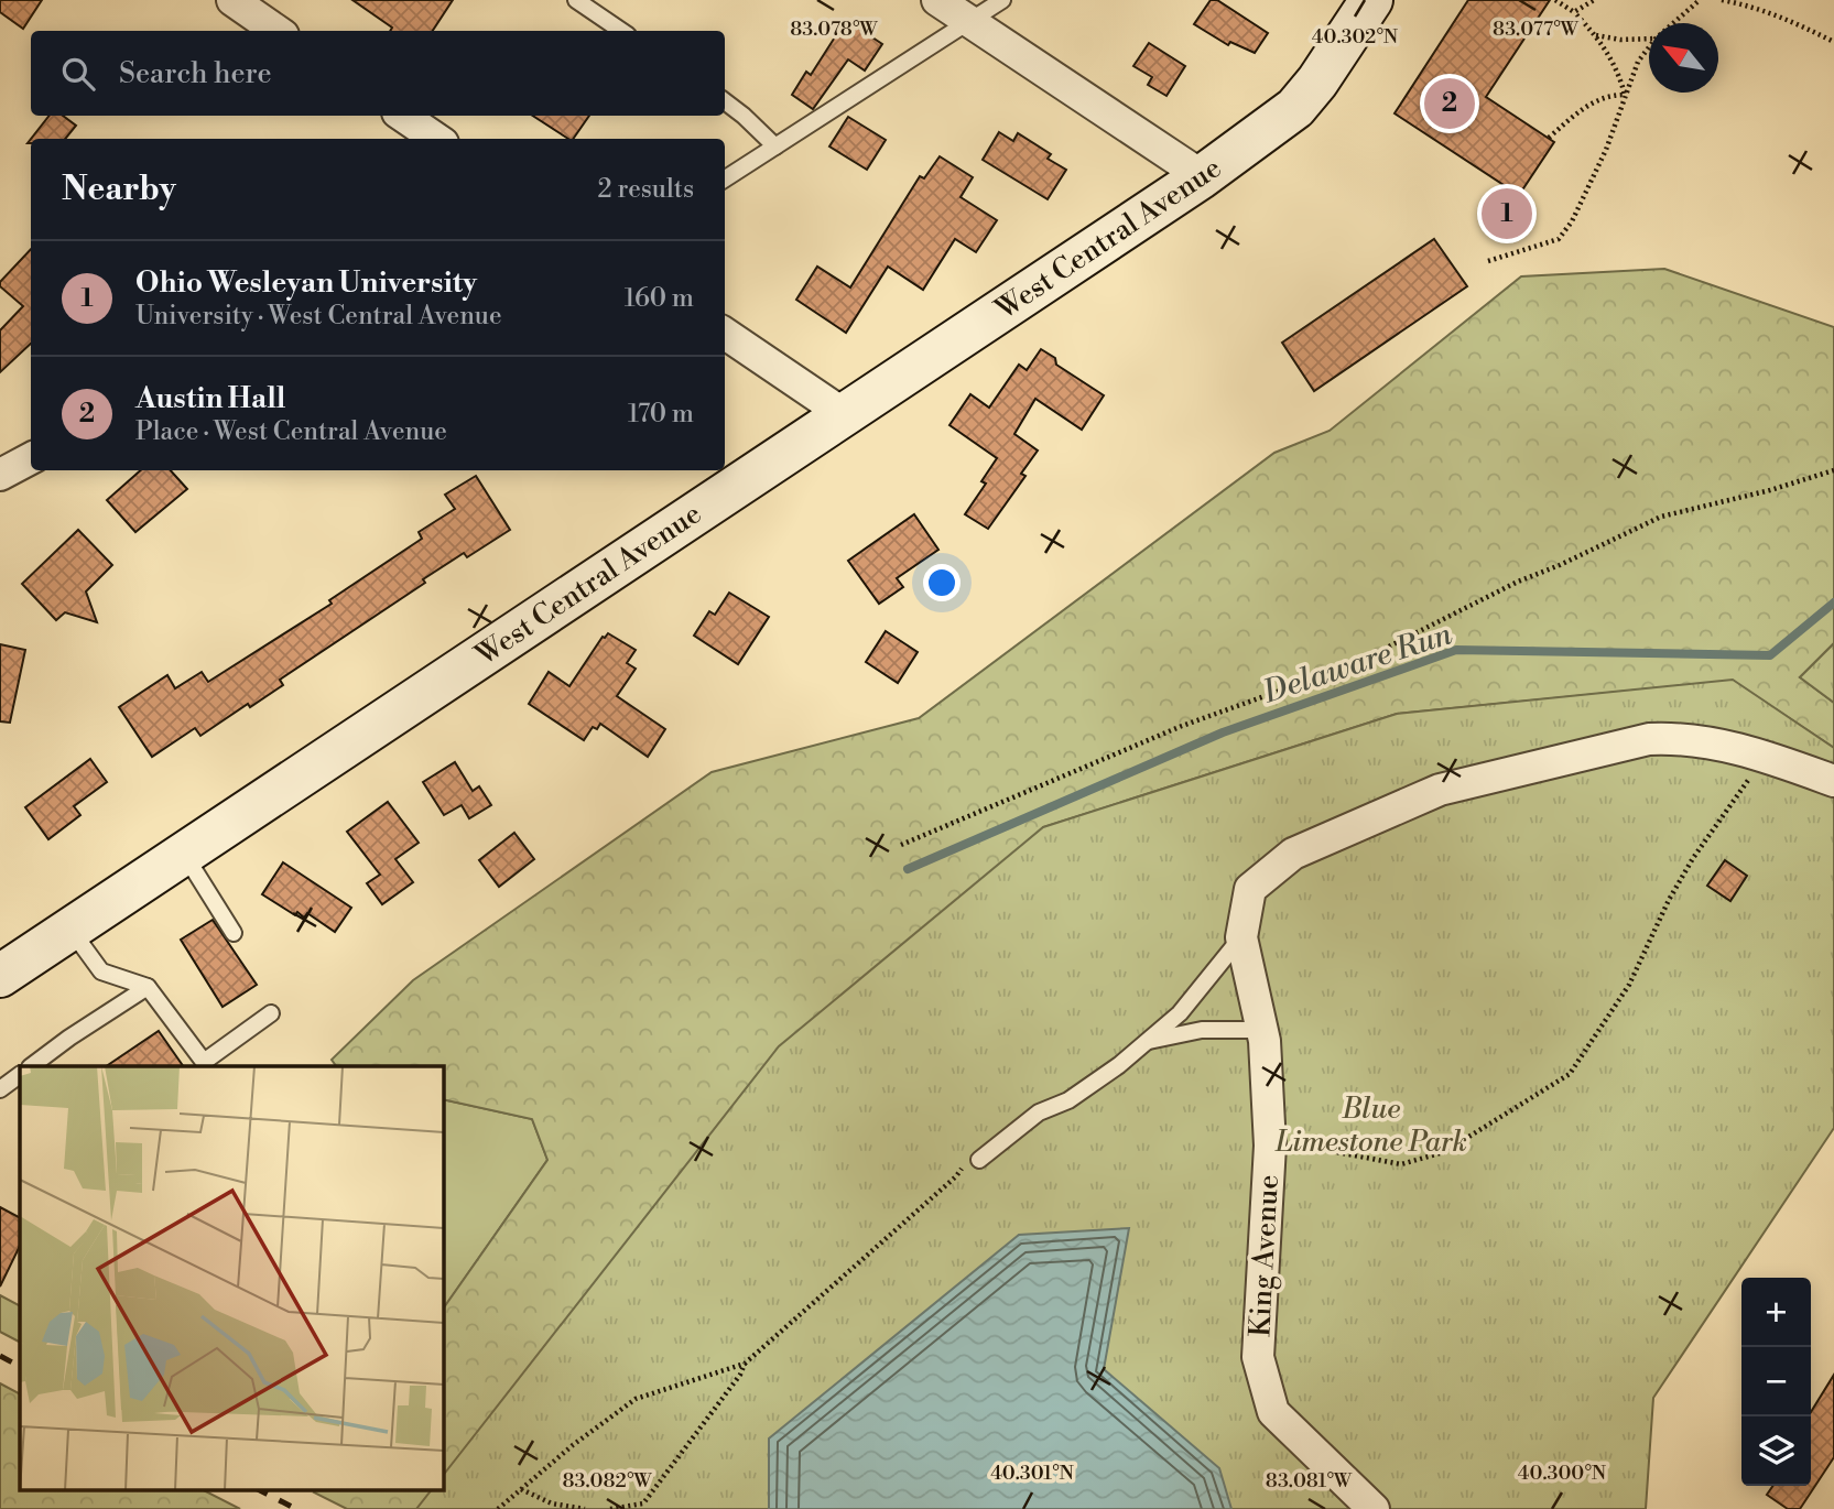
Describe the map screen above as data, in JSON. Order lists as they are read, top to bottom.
{
  "streets": {
    "main road": ["West Central Avenue"],
    "street": ["King Avenue"]
  },
  "water": ["Delaware Run"],
  "parks": ["Blue Limestone Park"],
  "north": "top left",
  "page": {
    "search": "Search here",
    "pins": ["2", "1"],
    "heading": ["Nearby", "2 results"],
    "list": [
      {
        "mark": "1",
        "name": "Ohio Wesleyan University",
        "note": "University · West Central Avenue",
        "value": "160 m"
      },
      {
        "mark": "2",
        "name": "Austin Hall",
        "note": "Place · West Central Avenue",
        "value": "170 m"
      }
    ],
    "map_buttons": ["+", "−"]
  },
  "coordinates": [
    "83.078°W",
    "83.077°W",
    "40.302°N",
    "40.301°N",
    "40.300°N",
    "83.082°W",
    "83.081°W"
  ]
}
